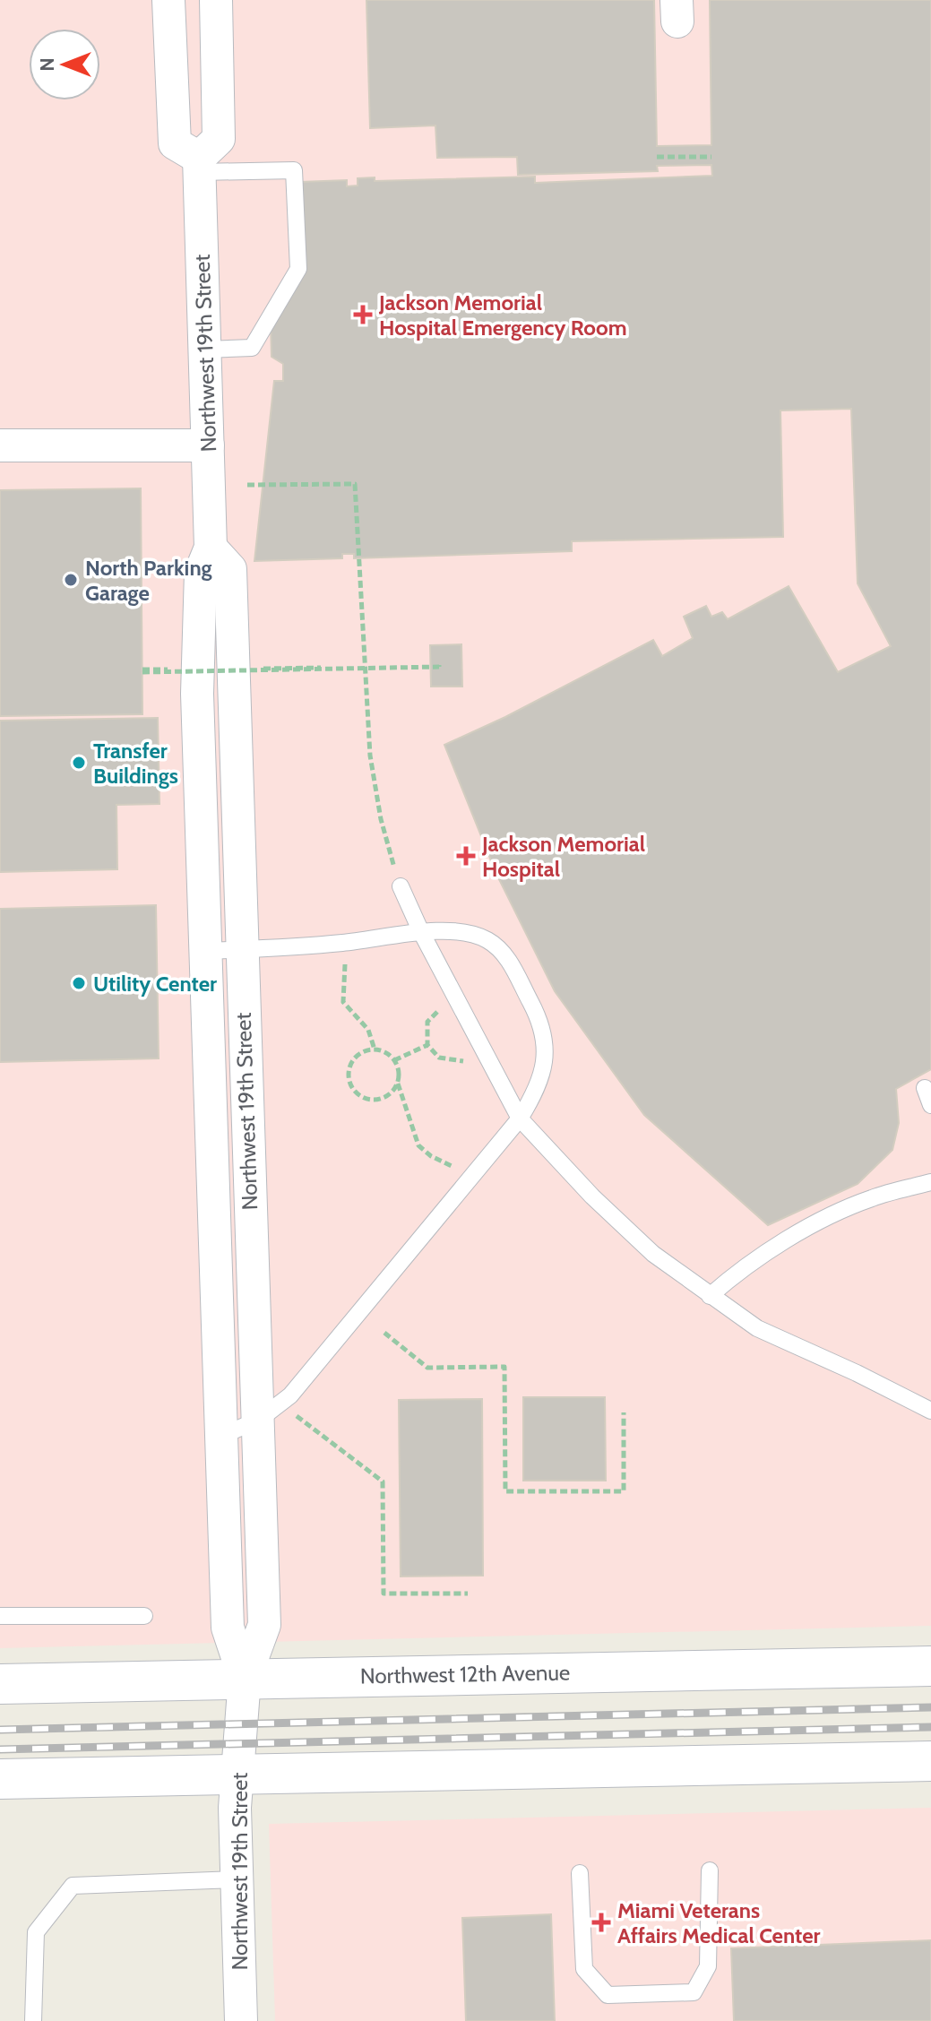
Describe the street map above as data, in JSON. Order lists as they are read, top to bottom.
{
  "streets": {
    "main road": ["Northwest 12th Avenue"],
    "street": ["Northwest 19th Street"]
  },
  "crossings": [
    ["Northwest 19th Street", "Northwest 12th Avenue"]
  ],
  "places": {
    "health": ["Jackson Memorial Hospital Emergency Room", "Jackson Memorial Hospital", "Miami Veterans Affairs Medical Center"],
    "other": ["North Parking Garage", "Transfer Buildings", "Utility Center"]
  },
  "north": "left"
}
